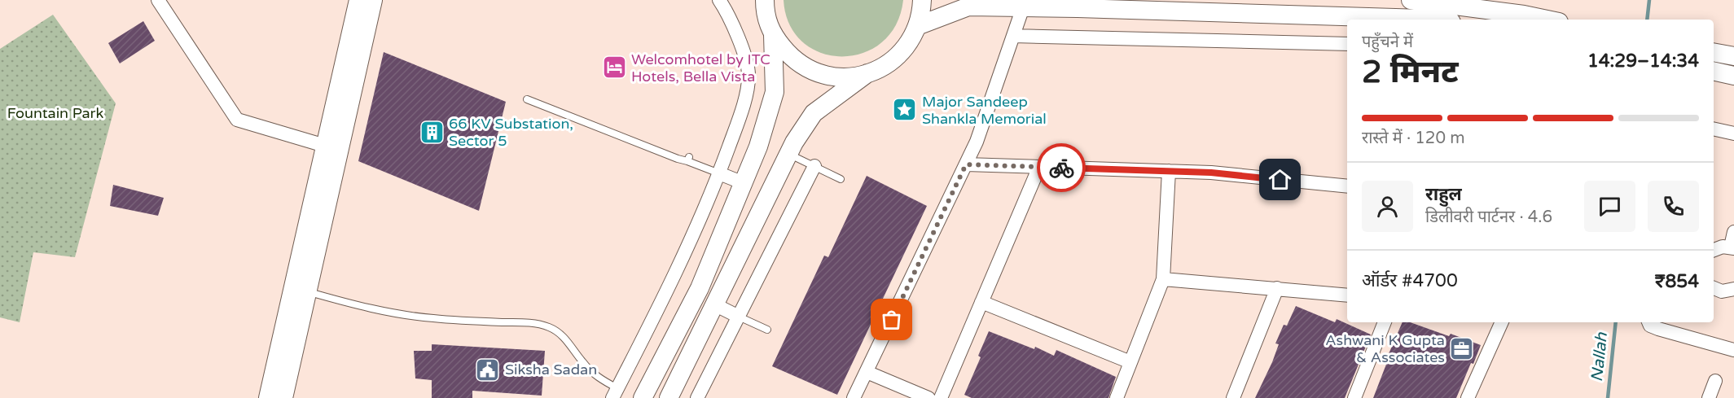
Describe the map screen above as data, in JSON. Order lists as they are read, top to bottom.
{
  "water": ["Nallah"],
  "parks": ["Fountain Park"],
  "places": {
    "hotel": ["Welcomhotel by ITC Hotels, Bella Vista"],
    "place": ["Major Sandeep Shankla Memorial"],
    "building": ["66 KV Substation, Sector 5"],
    "office": ["Ashwani K Gupta & Associates"],
    "public building": ["Siksha Sadan"]
  },
  "page": {
    "heading": ["2 मिनट", "पहुँचने में", "14:29–14:34"],
    "panel": [
      "राहुल",
      "डिलीवरी पार्टनर · 4.6",
      "ऑर्डर #4700",
      "₹854"
    ],
    "bar": "रास्ते में · 120 m"
  }
}
